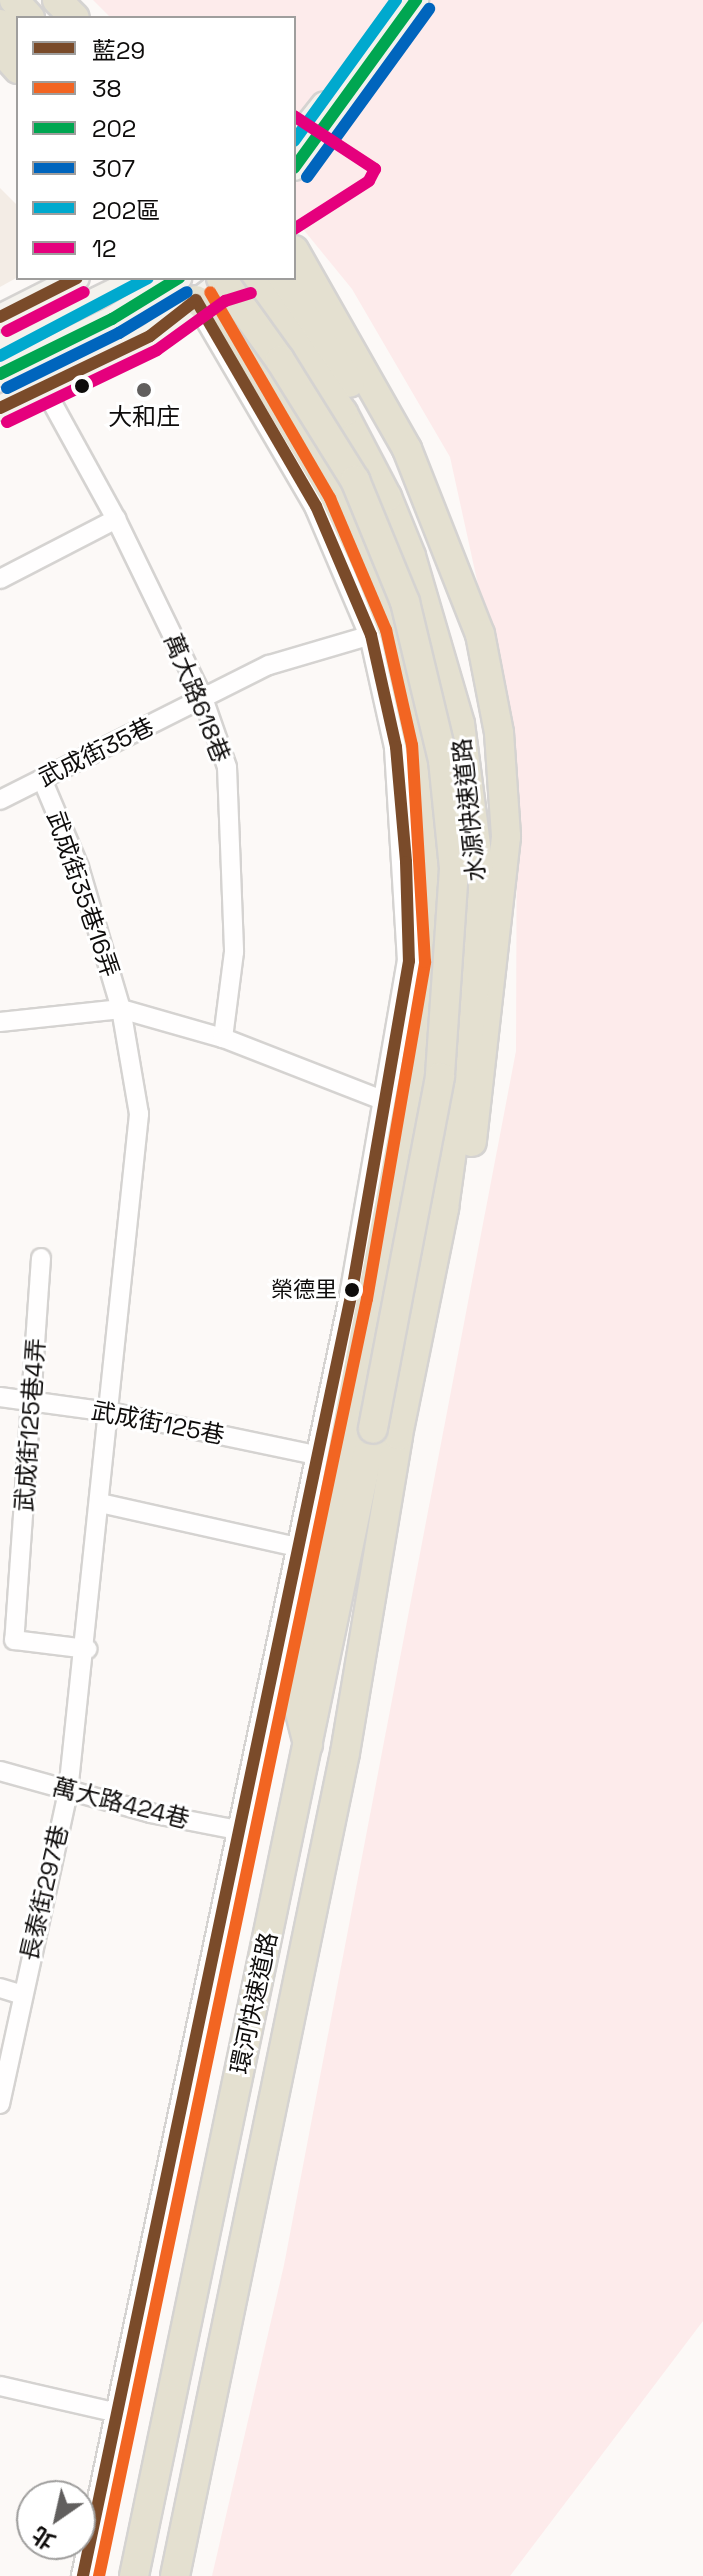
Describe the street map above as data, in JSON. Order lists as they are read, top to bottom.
{
  "streets": {
    "highway": ["水源快速道路", "環河快速道路"],
    "street": [
      "萬大路618巷",
      "武成街35巷",
      "武成街35巷16弄",
      "武成街125巷",
      "武成街125巷4弄",
      "萬大路424巷",
      "長泰街297巷"
    ]
  },
  "crossings": [
    ["萬大路618巷", "武成街35巷"],
    ["武成街35巷", "武成街35巷16弄"],
    ["水源快速道路", "環河快速道路"],
    ["武成街35巷16弄", "武成街125巷"],
    ["武成街35巷16弄", "長泰街297巷"],
    ["武成街125巷", "武成街125巷4弄"],
    ["武成街125巷", "長泰街297巷"],
    ["武成街125巷4弄", "長泰街297巷"],
    ["萬大路424巷", "長泰街297巷"]
  ],
  "places": ["大和庄", "榮德里"],
  "lines": [
    "transit line 202",
    "transit line 202區",
    "transit line 307",
    "transit line 12",
    "transit line 藍29",
    "transit line 38"
  ],
  "legend": [
    "藍29",
    "38",
    "202",
    "307",
    "202區",
    "12"
  ],
  "north": "bottom left"
}
